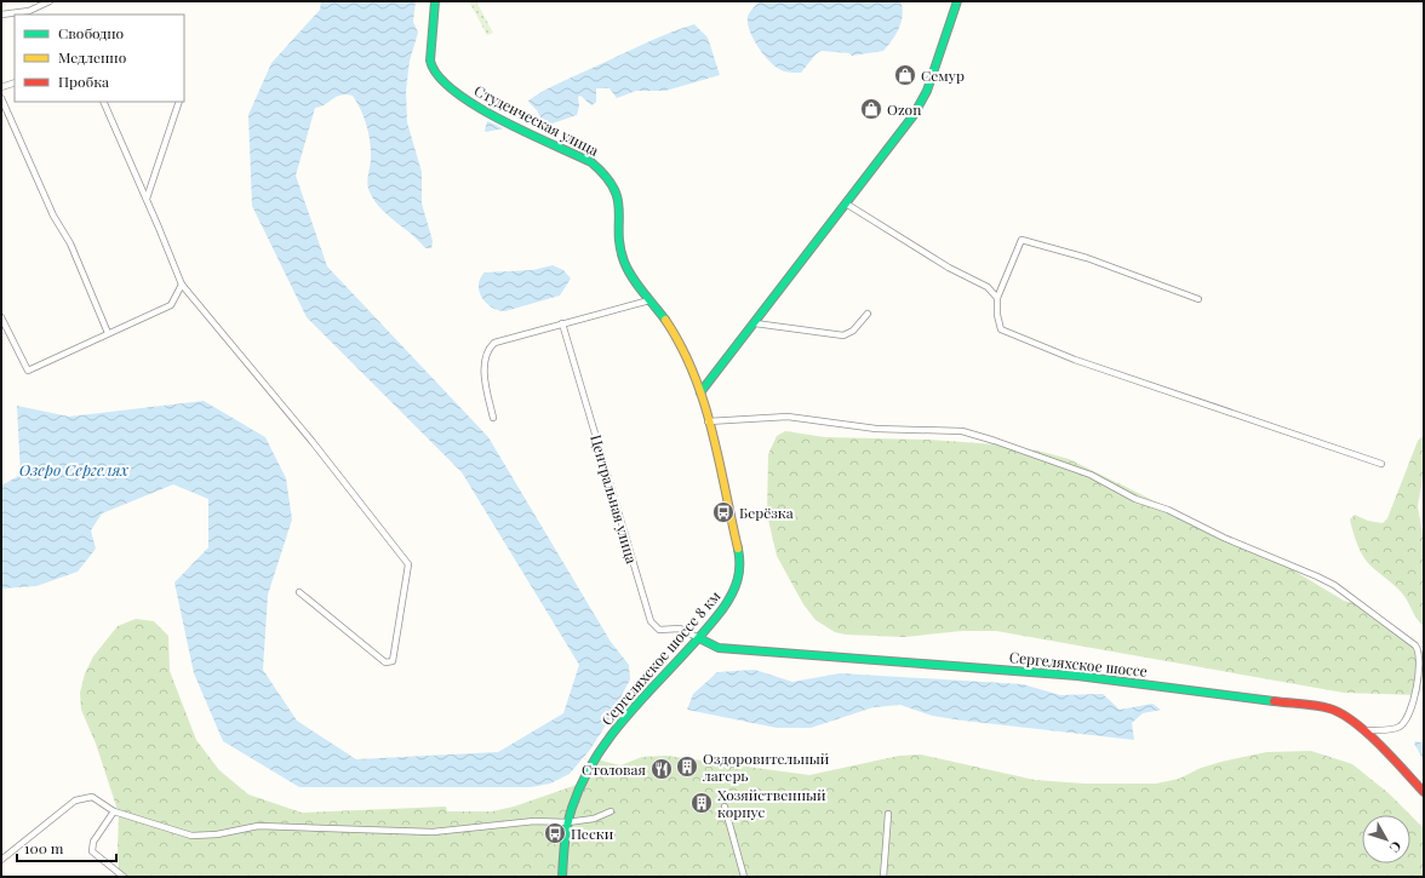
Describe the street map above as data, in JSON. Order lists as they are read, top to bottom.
{
  "streets": {
    "street": [
      "Студенческая улица",
      "Центральная улица",
      "Сергеляхское шоссе 8 км",
      "Сергеляхское шоссе"
    ]
  },
  "crossings": [
    ["Студенческая улица", "Сергеляхское шоссе 8 км"],
    ["Центральная улица", "Сергеляхское шоссе 8 км"],
    ["Центральная улица", "Сергеляхское шоссе"],
    ["Сергеляхское шоссе 8 км", "Сергеляхское шоссе"]
  ],
  "water": ["Озеро Сергелях"],
  "places": {
    "shop": ["Семур", "Ozon"],
    "bus stop": ["Берёзка", "Пески"],
    "building": ["Оздоровительный лагерь", "Хозяйственный корпус"],
    "restaurant": ["Столовая"]
  },
  "legend": ["Свободно", "Медленно", "Пробка"],
  "scale_bar": "100 m",
  "north": "bottom right"
}
